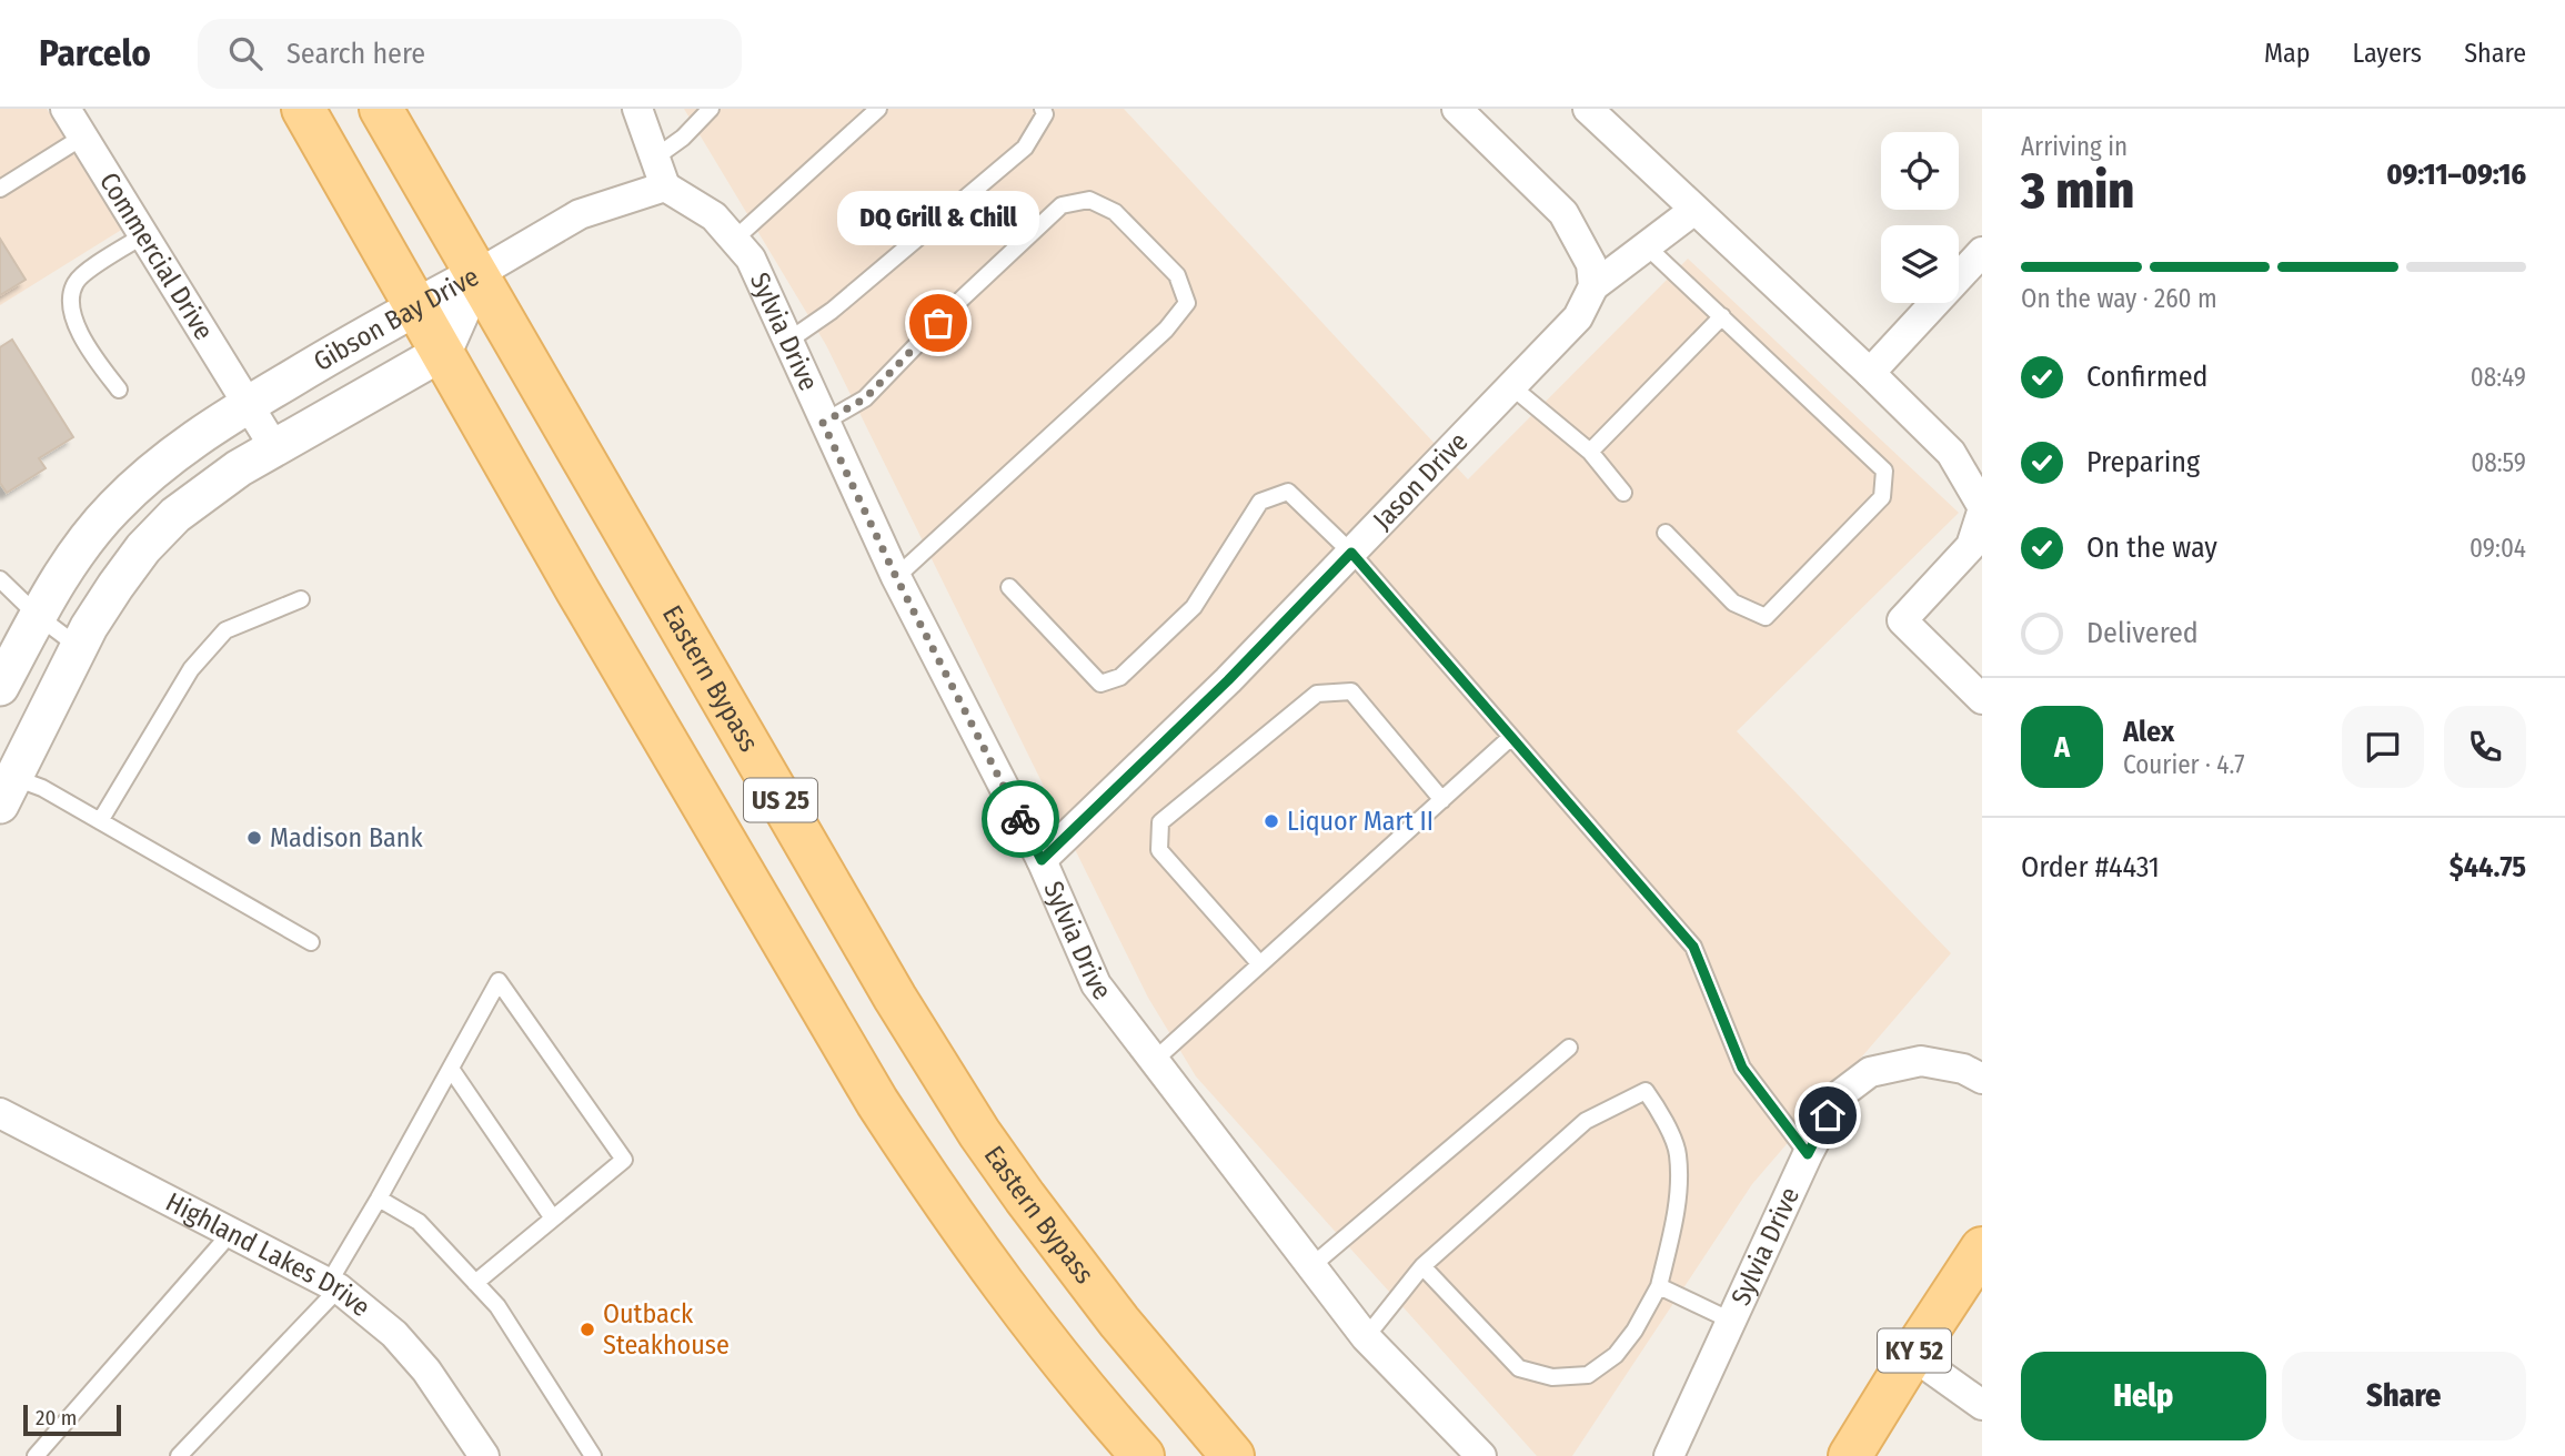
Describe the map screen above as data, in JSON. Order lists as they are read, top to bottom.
{
  "streets": {
    "main road": ["Eastern Bypass", "US 25", "KY 52"],
    "street": [
      "Commercial Drive",
      "Gibson Bay Drive",
      "Sylvia Drive",
      "Jason Drive",
      "Highland Lakes Drive"
    ]
  },
  "crossings": [
    ["Commercial Drive", "Gibson Bay Drive"],
    ["Gibson Bay Drive", "Eastern Bypass"],
    ["Gibson Bay Drive", "US 25"],
    ["Sylvia Drive", "Jason Drive"]
  ],
  "places": [
    "DQ Grill & Chill",
    "Liquor Mart II",
    "Madison Bank",
    "Outback Steakhouse"
  ],
  "scale_bar": "20 m",
  "page": {
    "header": "Parcelo",
    "search": "Search here",
    "nav": ["Map", "Layers", "Share"],
    "heading": ["3 min", "Arriving in", "09:11–09:16"],
    "panel": [
      "Alex",
      "Courier · 4.7",
      "Order #4431",
      "$44.75"
    ],
    "bubble": "DQ Grill & Chill",
    "bar": "On the way · 260 m",
    "list": [
      ["Confirmed", "08:49"],
      ["Preparing", "08:59"],
      ["On the way", "09:04"],
      "Delivered"
    ],
    "round": "A",
    "buttons": ["Help", "Share"],
    "scale": "20 m"
  }
}
